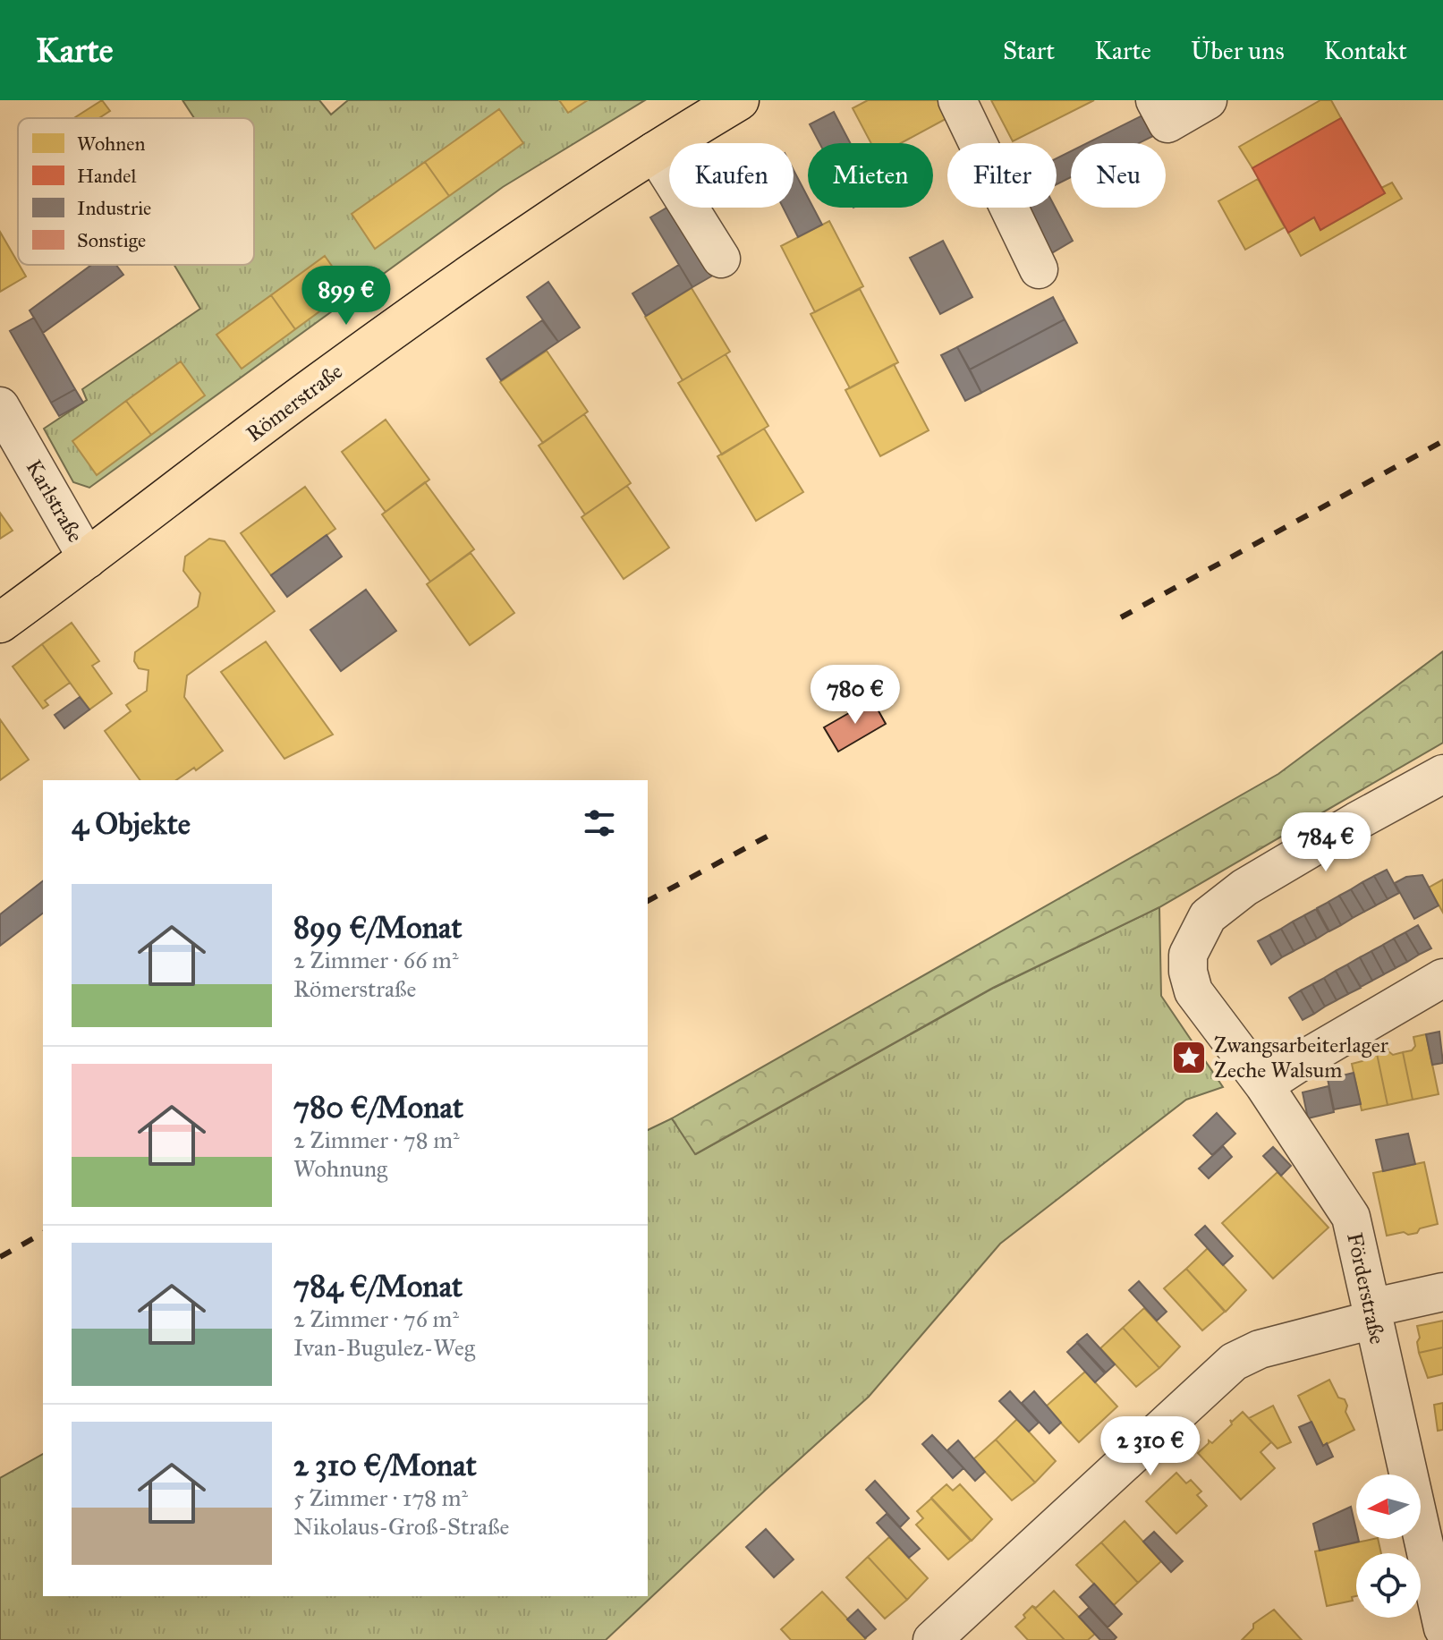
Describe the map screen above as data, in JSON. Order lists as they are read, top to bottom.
{
  "streets": {
    "main road": ["Römerstraße"],
    "street": ["Karlstraße", "Förderstraße"]
  },
  "crossings": [
    ["Römerstraße", "Karlstraße"]
  ],
  "places": {
    "place": ["Zwangsarbeiterlager Zeche Walsum"]
  },
  "legend": [
    "Wohnen",
    "Handel",
    "Industrie",
    "Sonstige"
  ],
  "north": "left",
  "page": {
    "header": "Karte",
    "nav": [
      "Start",
      "Karte",
      "Über uns",
      "Kontakt"
    ],
    "chip": [
      "Kaufen",
      "Mieten",
      "Filter",
      "Neu"
    ],
    "price": [
      "899 €",
      "780 €",
      "784 €",
      "2 310 €"
    ],
    "heading": "4 Objekte",
    "list": [
      {
        "name": "899 €/Monat",
        "note": "2 Zimmer · 66 m² · Römerstraße"
      },
      {
        "name": "780 €/Monat",
        "note": "2 Zimmer · 78 m² · Wohnung"
      },
      {
        "name": "784 €/Monat",
        "note": "2 Zimmer · 76 m² · Ivan-Bugulez-Weg"
      },
      {
        "name": "2 310 €/Monat",
        "note": "5 Zimmer · 178 m² · Nikolaus-Groß-Straße"
      }
    ]
  }
}
